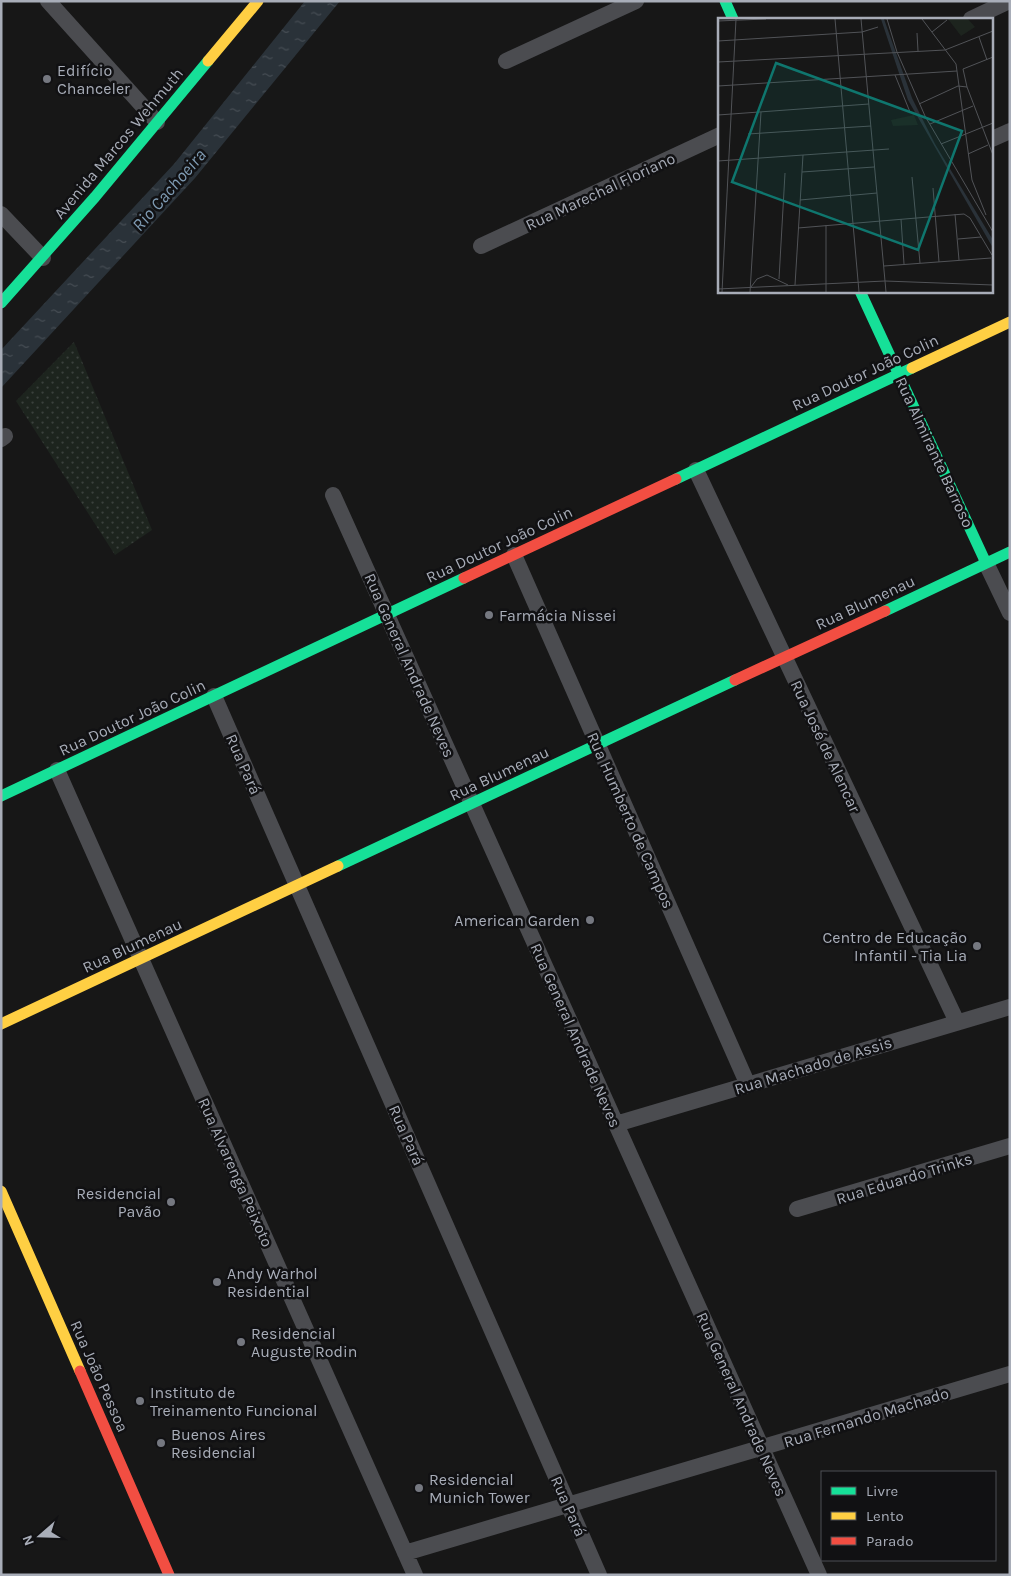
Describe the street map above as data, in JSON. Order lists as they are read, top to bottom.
{
  "streets": {
    "main road": [
      "Avenida Marcos Wehmuth",
      "Rua Doutor João Colin",
      "Rua Almirante Barroso",
      "Rua Blumenau",
      "Rua João Pessoa"
    ],
    "street": [
      "Rua Marechal Floriano",
      "Rua General Andrade Neves",
      "Rua José de Alencar",
      "Rua Pará",
      "Rua Humberto de Campos",
      "Rua Machado de Assis",
      "Rua Alvarenga Peixoto",
      "Rua Eduardo Trinks",
      "Rua Fernando Machado"
    ]
  },
  "crossings": [
    ["Rua Doutor João Colin", "Rua Almirante Barroso"],
    ["Rua Doutor João Colin", "Rua General Andrade Neves"],
    ["Rua Doutor João Colin", "Rua José de Alencar"],
    ["Rua Doutor João Colin", "Rua Pará"],
    ["Rua Doutor João Colin", "Rua Humberto de Campos"],
    ["Rua Doutor João Colin", "Rua Alvarenga Peixoto"],
    ["Rua Almirante Barroso", "Rua Blumenau"],
    ["Rua Blumenau", "Rua General Andrade Neves"],
    ["Rua Blumenau", "Rua José de Alencar"],
    ["Rua Blumenau", "Rua Pará"],
    ["Rua Blumenau", "Rua Humberto de Campos"],
    ["Rua Blumenau", "Rua Alvarenga Peixoto"],
    ["Rua General Andrade Neves", "Rua Machado de Assis"],
    ["Rua General Andrade Neves", "Rua Fernando Machado"],
    ["Rua José de Alencar", "Rua Machado de Assis"],
    ["Rua Pará", "Rua Fernando Machado"],
    ["Rua Humberto de Campos", "Rua Machado de Assis"],
    ["Rua Alvarenga Peixoto", "Rua Fernando Machado"]
  ],
  "water": ["Rio Cachoeira"],
  "places": [
    "Edifício Chanceler",
    "Farmácia Nissei",
    "American Garden",
    "Centro de Educação Infantil - Tia Lia",
    "Residencial Pavão",
    "Andy Warhol Residential",
    "Residencial Auguste Rodin",
    "Instituto de Treinamento Funcional",
    "Buenos Aires Residencial",
    "Residencial Munich Tower"
  ],
  "legend": ["Livre", "Lento", "Parado"],
  "north": "left"
}
